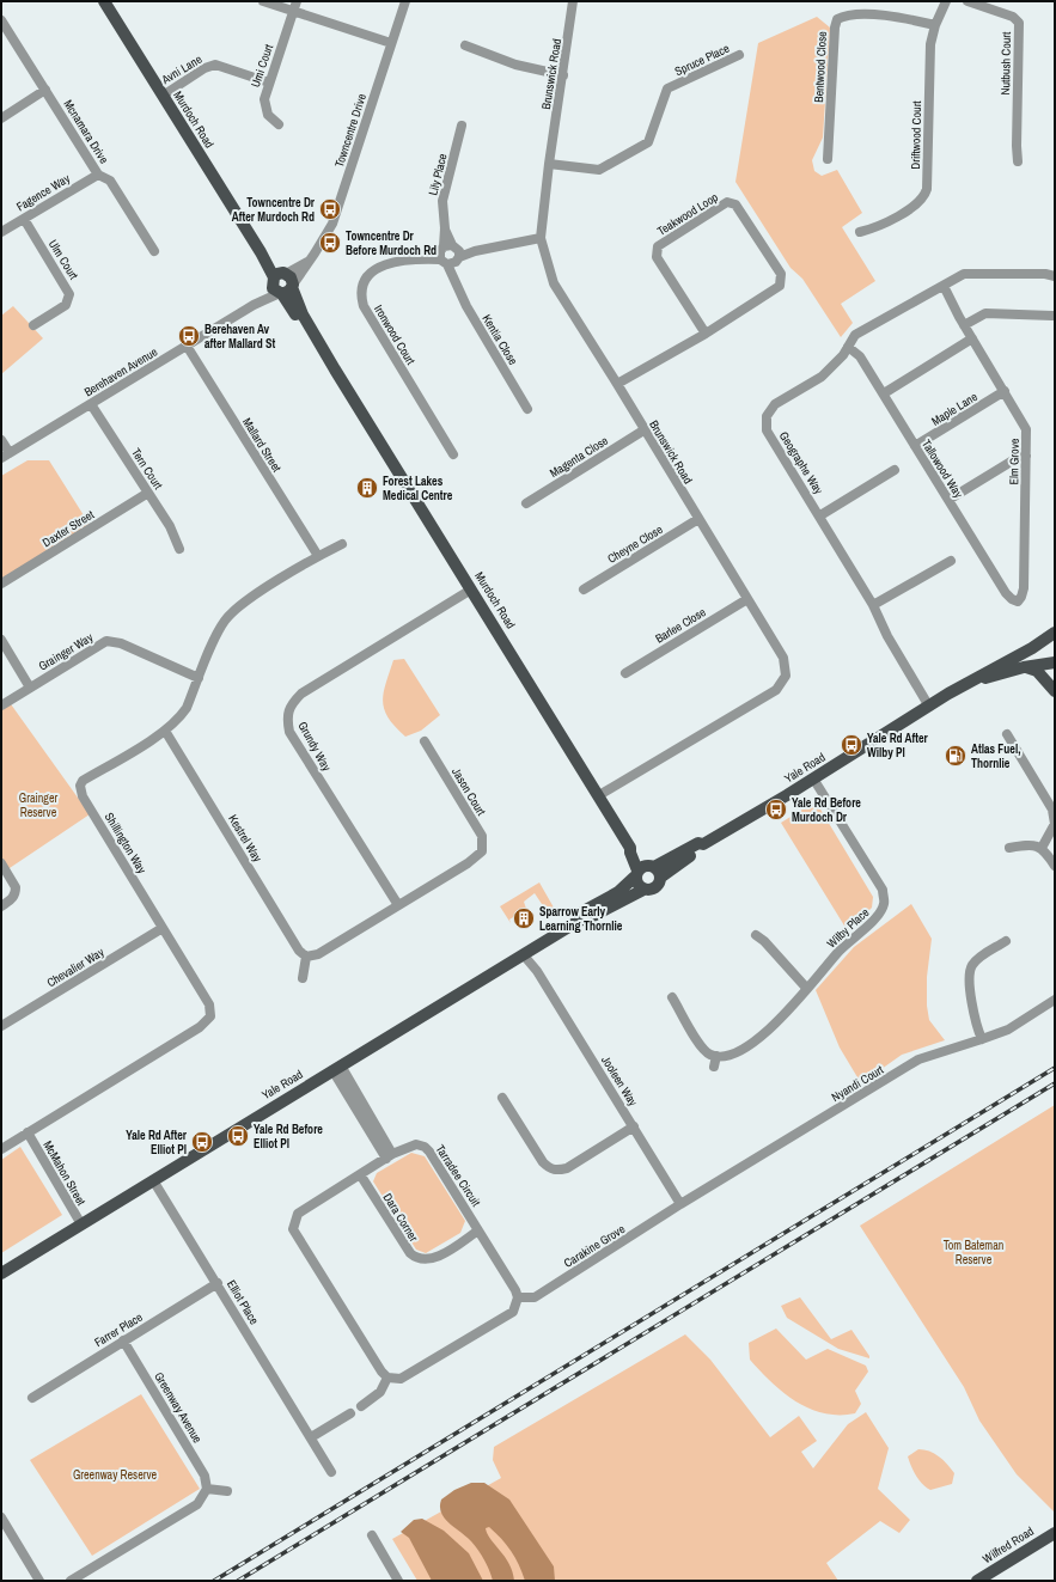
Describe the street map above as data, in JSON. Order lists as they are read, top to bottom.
{
  "streets": {
    "main road": ["Murdoch Road", "Yale Road", "Wilfred Road"],
    "street": [
      "Spruce Place",
      "Nutbush Court",
      "Umi Court",
      "Bentwood Close",
      "Avni Lane",
      "Brunswick Road",
      "Towncentre Drive",
      "Mcnamara Drive",
      "Driftwood Court",
      "Lily Place",
      "Fagence Way",
      "Teakwood Loop",
      "Ulm Court",
      "Ironwood Court",
      "Kentia Close",
      "Berehaven Avenue",
      "Maple Lane",
      "Mallard Street",
      "Magenta Close",
      "Elm Grove",
      "Geographe Way",
      "Tern Court",
      "Tallowood Way",
      "Daxter Street",
      "Cheyne Close",
      "Barlee Close",
      "Grainger Way",
      "Grundy Way",
      "Jason Court",
      "Kestrel Way",
      "Shillington Way",
      "Wilby Place",
      "Chevalier Way",
      "Jooleen Way",
      "Nyandi Court",
      "McMahon Street",
      "Tarradee Circuit",
      "Dara Corner",
      "Carakine Grove",
      "Elliot Place",
      "Farrer Place",
      "Greenway Avenue"
    ]
  },
  "crossings": [
    ["Spruce Place", "Brunswick Road"],
    ["Umi Court", "Avni Lane"],
    ["Bentwood Close", "Driftwood Court"],
    ["Avni Lane", "Murdoch Road"],
    ["Brunswick Road", "Murdoch Road"],
    ["Brunswick Road", "Teakwood Loop"],
    ["Brunswick Road", "Ironwood Court"],
    ["Brunswick Road", "Magenta Close"],
    ["Brunswick Road", "Cheyne Close"],
    ["Brunswick Road", "Barlee Close"],
    ["Murdoch Road", "Towncentre Drive"],
    ["Murdoch Road", "Berehaven Avenue"],
    ["Murdoch Road", "Grundy Way"],
    ["Murdoch Road", "Yale Road"],
    ["Towncentre Drive", "Berehaven Avenue"],
    ["Mcnamara Drive", "Fagence Way"],
    ["Lily Place", "Ironwood Court"],
    ["Lily Place", "Kentia Close"],
    ["Fagence Way", "Ulm Court"],
    ["Ironwood Court", "Kentia Close"],
    ["Berehaven Avenue", "Mallard Street"],
    ["Berehaven Avenue", "Tern Court"],
    ["Maple Lane", "Elm Grove"],
    ["Maple Lane", "Tallowood Way"],
    ["Mallard Street", "Shillington Way"],
    ["Elm Grove", "Geographe Way"],
    ["Elm Grove", "Tallowood Way"],
    ["Geographe Way", "Tallowood Way"],
    ["Geographe Way", "Yale Road"],
    ["Tern Court", "Daxter Street"],
    ["Grainger Way", "Shillington Way"],
    ["Grundy Way", "Jason Court"],
    ["Yale Road", "Wilby Place"],
    ["Yale Road", "Jooleen Way"],
    ["Yale Road", "McMahon Street"],
    ["Yale Road", "Elliot Place"],
    ["Kestrel Way", "Shillington Way"],
    ["Shillington Way", "Chevalier Way"],
    ["Shillington Way", "McMahon Street"],
    ["Jooleen Way", "Nyandi Court"],
    ["Jooleen Way", "Carakine Grove"],
    ["Nyandi Court", "Carakine Grove"],
    ["Tarradee Circuit", "Dara Corner"],
    ["Tarradee Circuit", "Carakine Grove"],
    ["Elliot Place", "Farrer Place"],
    ["Farrer Place", "Greenway Avenue"]
  ],
  "parks": ["Grainger Reserve", "Tom Bateman Reserve", "Greenway Reserve"],
  "places": {
    "bus stop": [
      "Towncentre Dr After Murdoch Rd",
      "Towncentre Dr Before Murdoch Rd",
      "Berehaven Av after Mallard St",
      "Yale Rd After Wilby Pl",
      "Yale Rd Before Murdoch Dr",
      "Yale Rd Before Elliot Pl",
      "Yale Rd After Elliot Pl"
    ],
    "building": ["Forest Lakes Medical Centre", "Sparrow Early Learning Thornlie"],
    "fuel station": ["Atlas Fuel, Thornlie"]
  }
}
